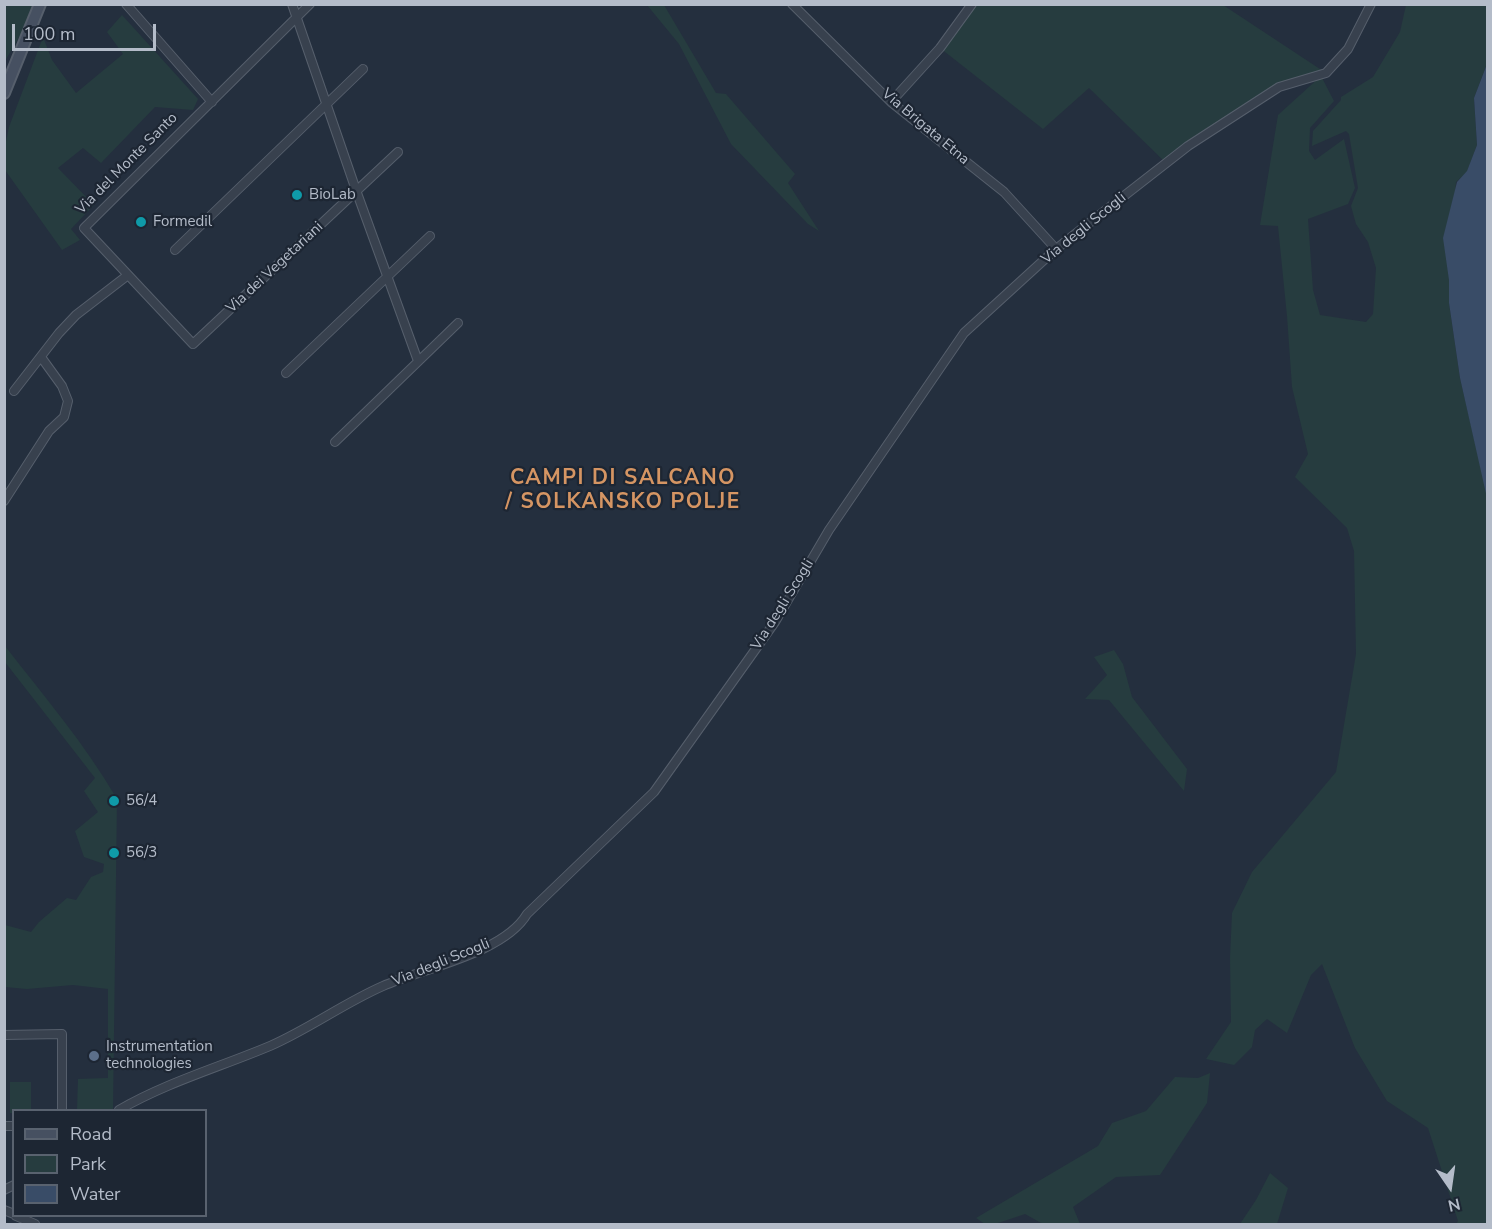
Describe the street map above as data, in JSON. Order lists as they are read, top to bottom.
{
  "streets": {
    "street": [
      "Via Brigata Etna",
      "Via del Monte Santo",
      "Via degli Scogli",
      "Via dei Vegetariani"
    ]
  },
  "crossings": [
    ["Via Brigata Etna", "Via degli Scogli"],
    ["Via del Monte Santo", "Via dei Vegetariani"]
  ],
  "districts": ["CAMPI DI SALCANO / SOLKANSKO POLJE"],
  "places": [
    "BioLab",
    "Formedil",
    "56/4",
    "56/3",
    "Instrumentation technologies"
  ],
  "legend": ["Road", "Park", "Water"],
  "scale_bar": "100 m",
  "north": "bottom"
}
